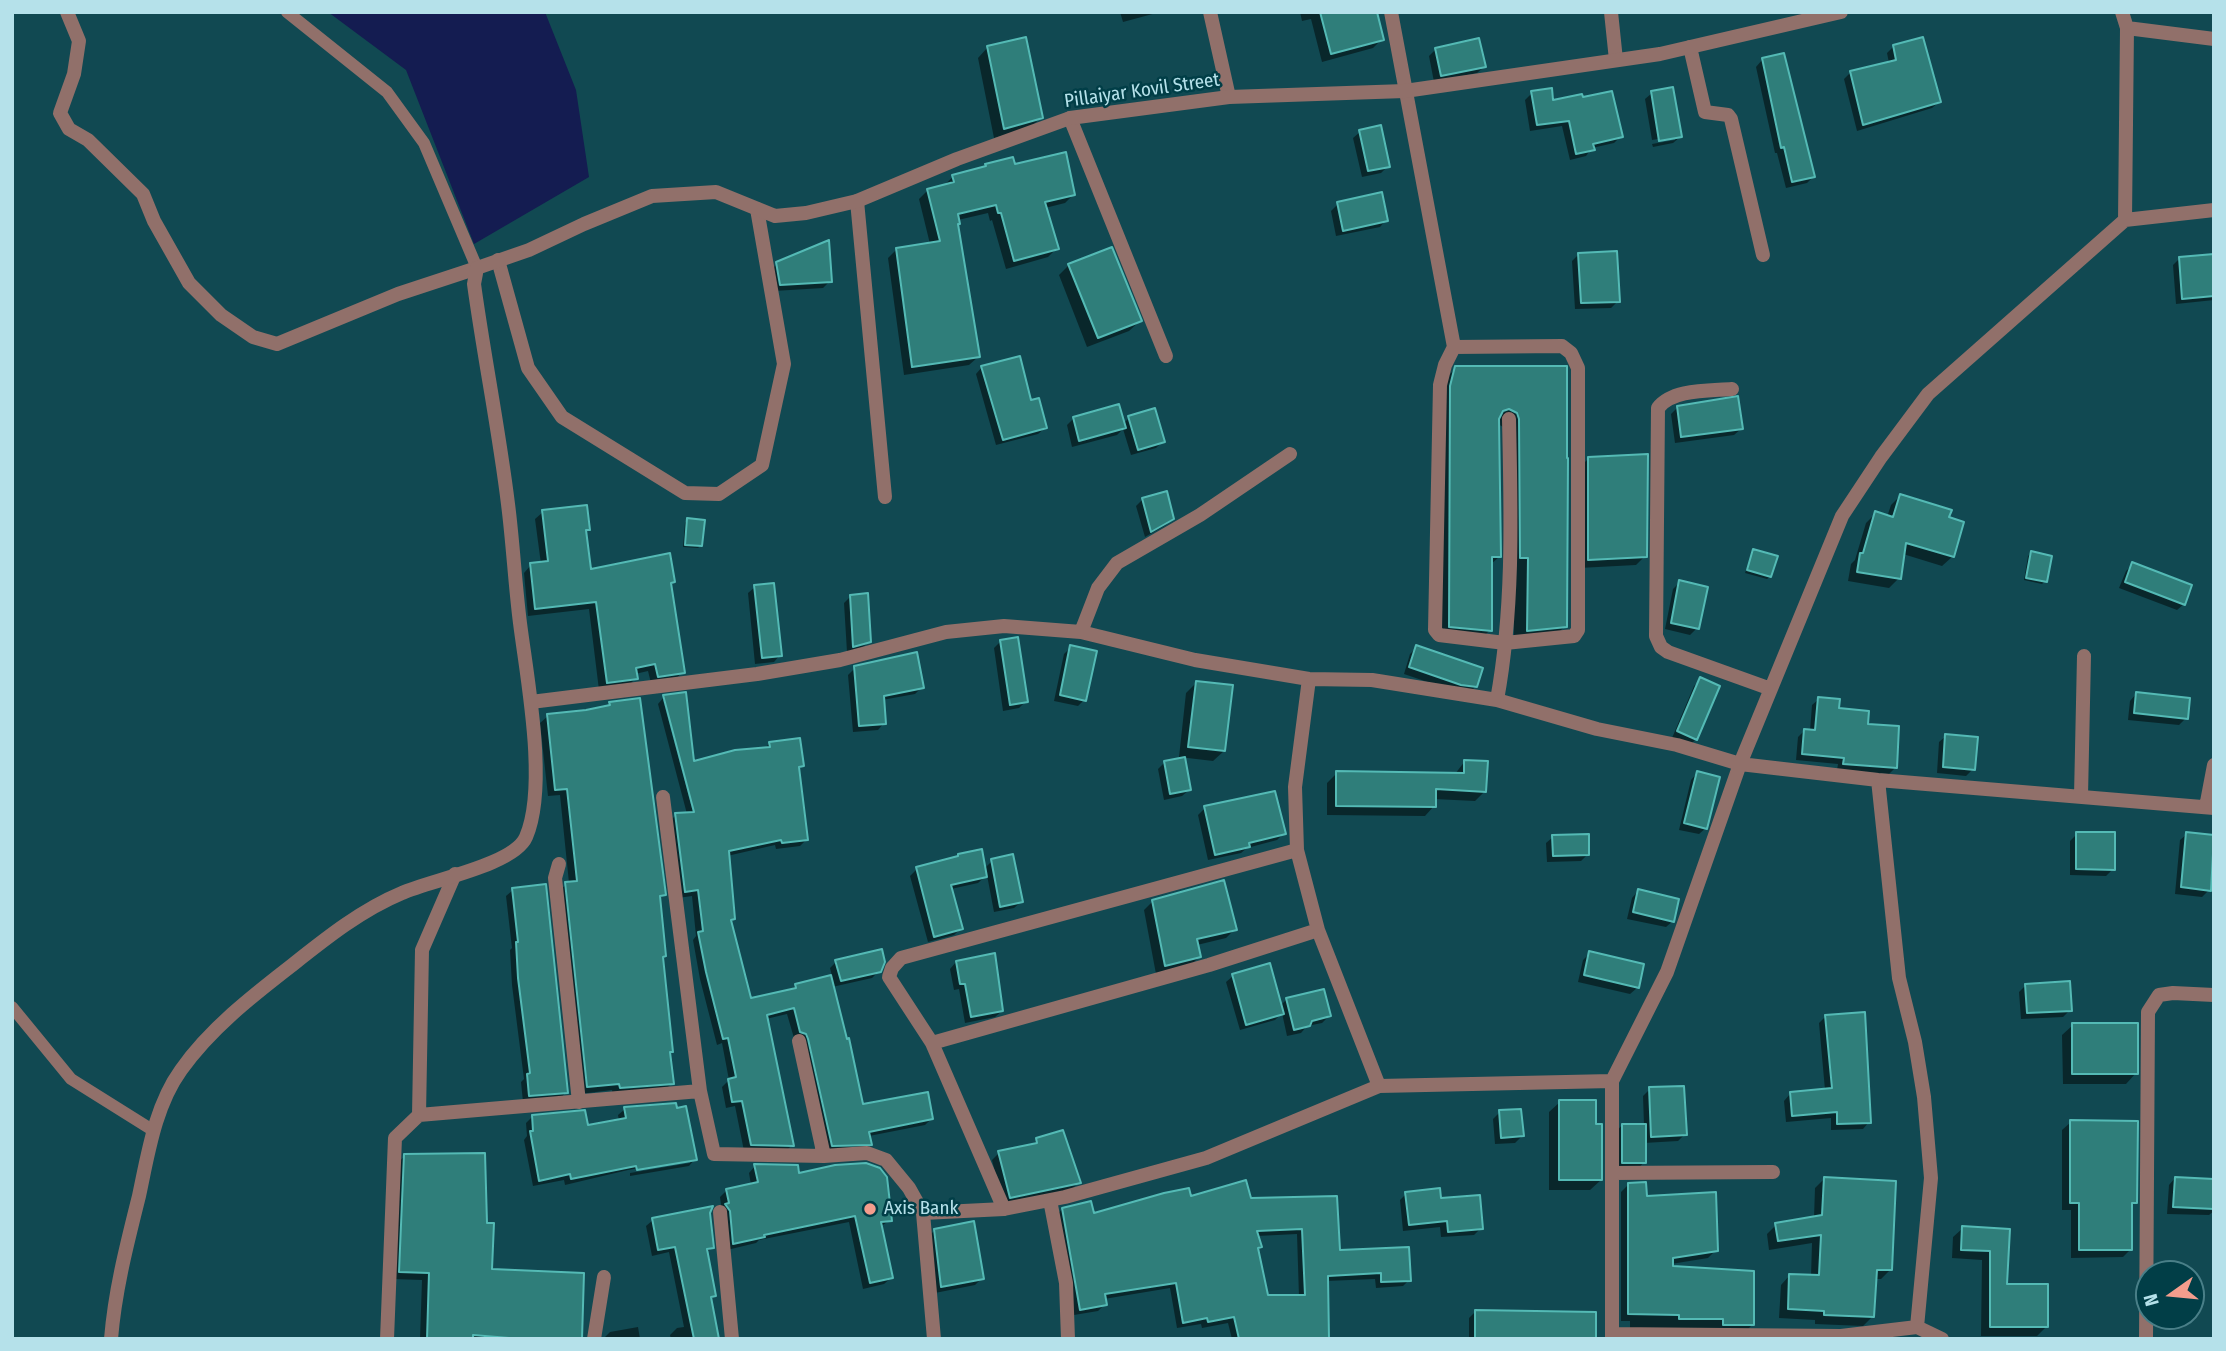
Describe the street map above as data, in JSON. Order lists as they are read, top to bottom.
{
  "streets": {
    "street": ["Pillaiyar Kovil Street"]
  },
  "places": ["Axis Bank"],
  "north": "left"
}
